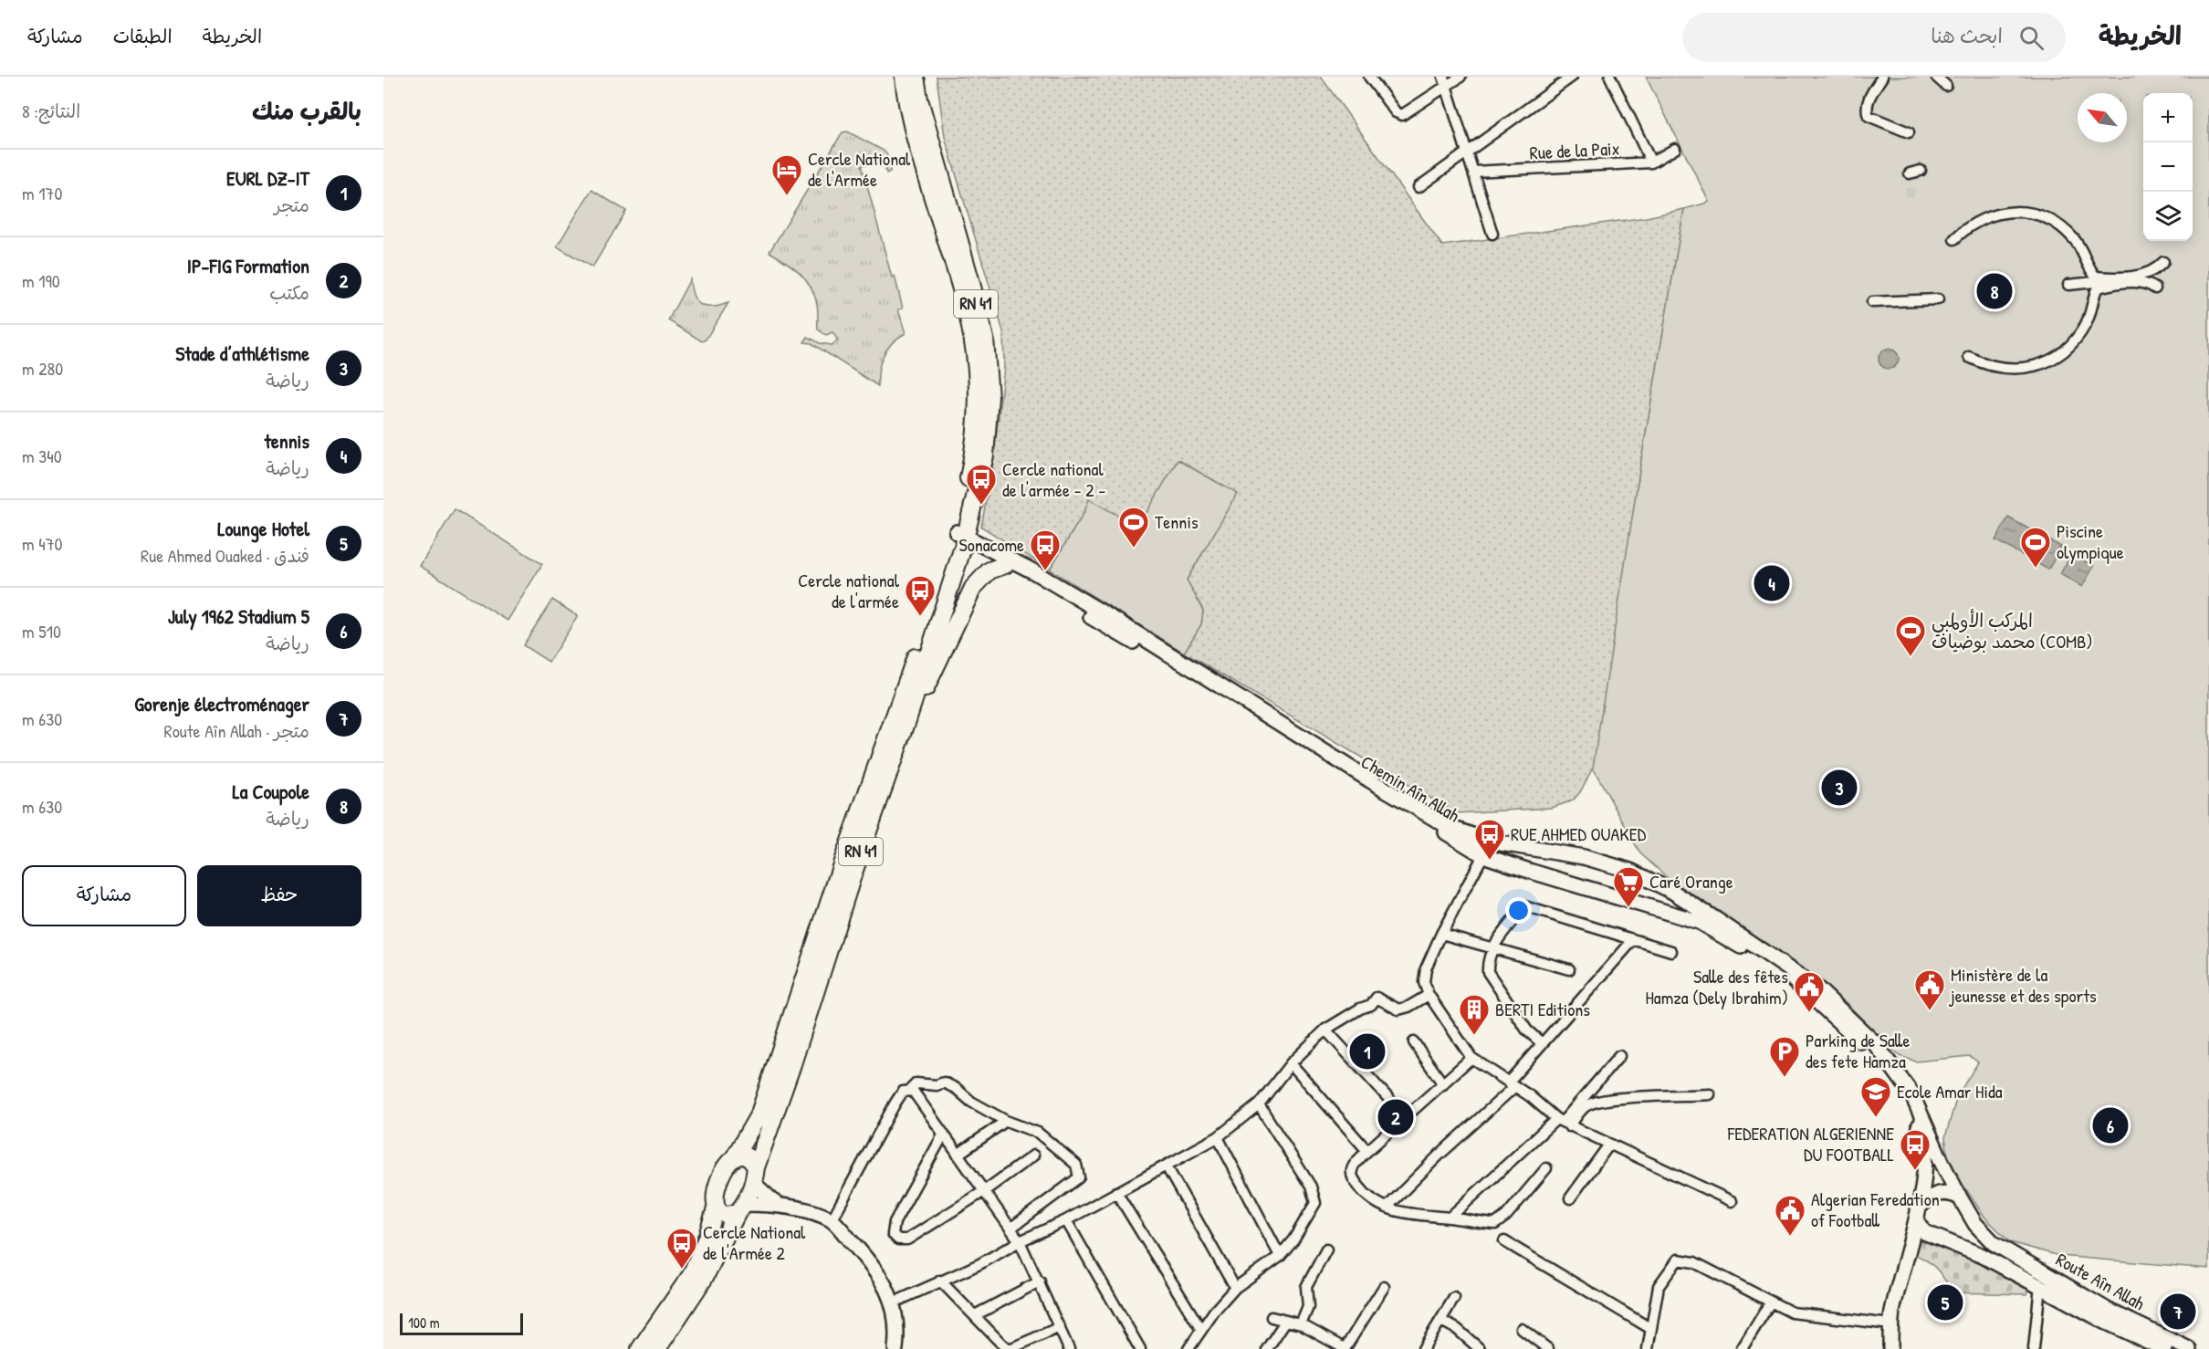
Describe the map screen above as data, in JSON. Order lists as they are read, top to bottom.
{
  "streets": {
    "highway": ["RN 41"],
    "main road": ["Chemin Aîn Allah", "Route Aîn Allah"],
    "street": ["Rue de la Paix"]
  },
  "crossings": [
    ["RN 41", "Chemin Aîn Allah"],
    ["Chemin Aîn Allah", "Route Aîn Allah"]
  ],
  "places": {
    "hotel": ["Cercle National de l'Armée"],
    "bus stop": [
      "Cercle national de l'armée - 2 -",
      "Sonacome",
      "Cercle national de l'armée",
      "RUE AHMED OUAKED",
      "FEDERATION ALGERIENNE DU FOOTBALL",
      "Cercle National de l'Armée 2"
    ],
    "sports": ["Tennis", "Piscine olympique", "المركب الأولمبي محمد بوضياف (COMB)"],
    "supermarket": ["Caré Orange"],
    "public building": ["Ministère de la jeunesse et des sports", "Salle des fêtes Hamza (Dely Ibrahim)", "Algerian Feredation of Football"],
    "building": ["BERTI Editions"],
    "parking": ["Parking de Salle des fete Hamza"],
    "school or university": ["Ecole Amar Hida"]
  },
  "scale_bar": "100 m",
  "north": "top left",
  "page": {
    "header": "الخريطة",
    "search": "ابحث هنا",
    "nav": ["الخريطة", "الطبقات", "مشاركة"],
    "heading": ["بالقرب منك", "النتائج: 8"],
    "map_buttons": ["+", "−"],
    "list": [
      {
        "mark": "1",
        "name": "EURL DZ-IT",
        "note": "متجر",
        "value": "170 m"
      },
      {
        "mark": "2",
        "name": "IP-FIG Formation",
        "note": "مكتب",
        "value": "190 m"
      },
      {
        "mark": "3",
        "name": "Stade d’athlétisme",
        "note": "رياضة",
        "value": "280 m"
      },
      {
        "mark": "4",
        "name": "tennis",
        "note": "رياضة",
        "value": "340 m"
      },
      {
        "mark": "5",
        "name": "Lounge Hotel",
        "note": "فندق · Rue Ahmed Ouaked",
        "value": "470 m"
      },
      {
        "mark": "6",
        "name": "5 July 1962 Stadium",
        "note": "رياضة",
        "value": "510 m"
      },
      {
        "mark": "7",
        "name": "Gorenje électroménager",
        "note": "متجر · Route Aîn Allah",
        "value": "630 m"
      },
      {
        "mark": "8",
        "name": "La Coupole",
        "note": "رياضة",
        "value": "630 m"
      }
    ],
    "pins": [
      "8",
      "4",
      "3",
      "1",
      "2",
      "6",
      "5",
      "7"
    ],
    "buttons": ["حفظ", "مشاركة"],
    "scale": "100 m"
  }
}
